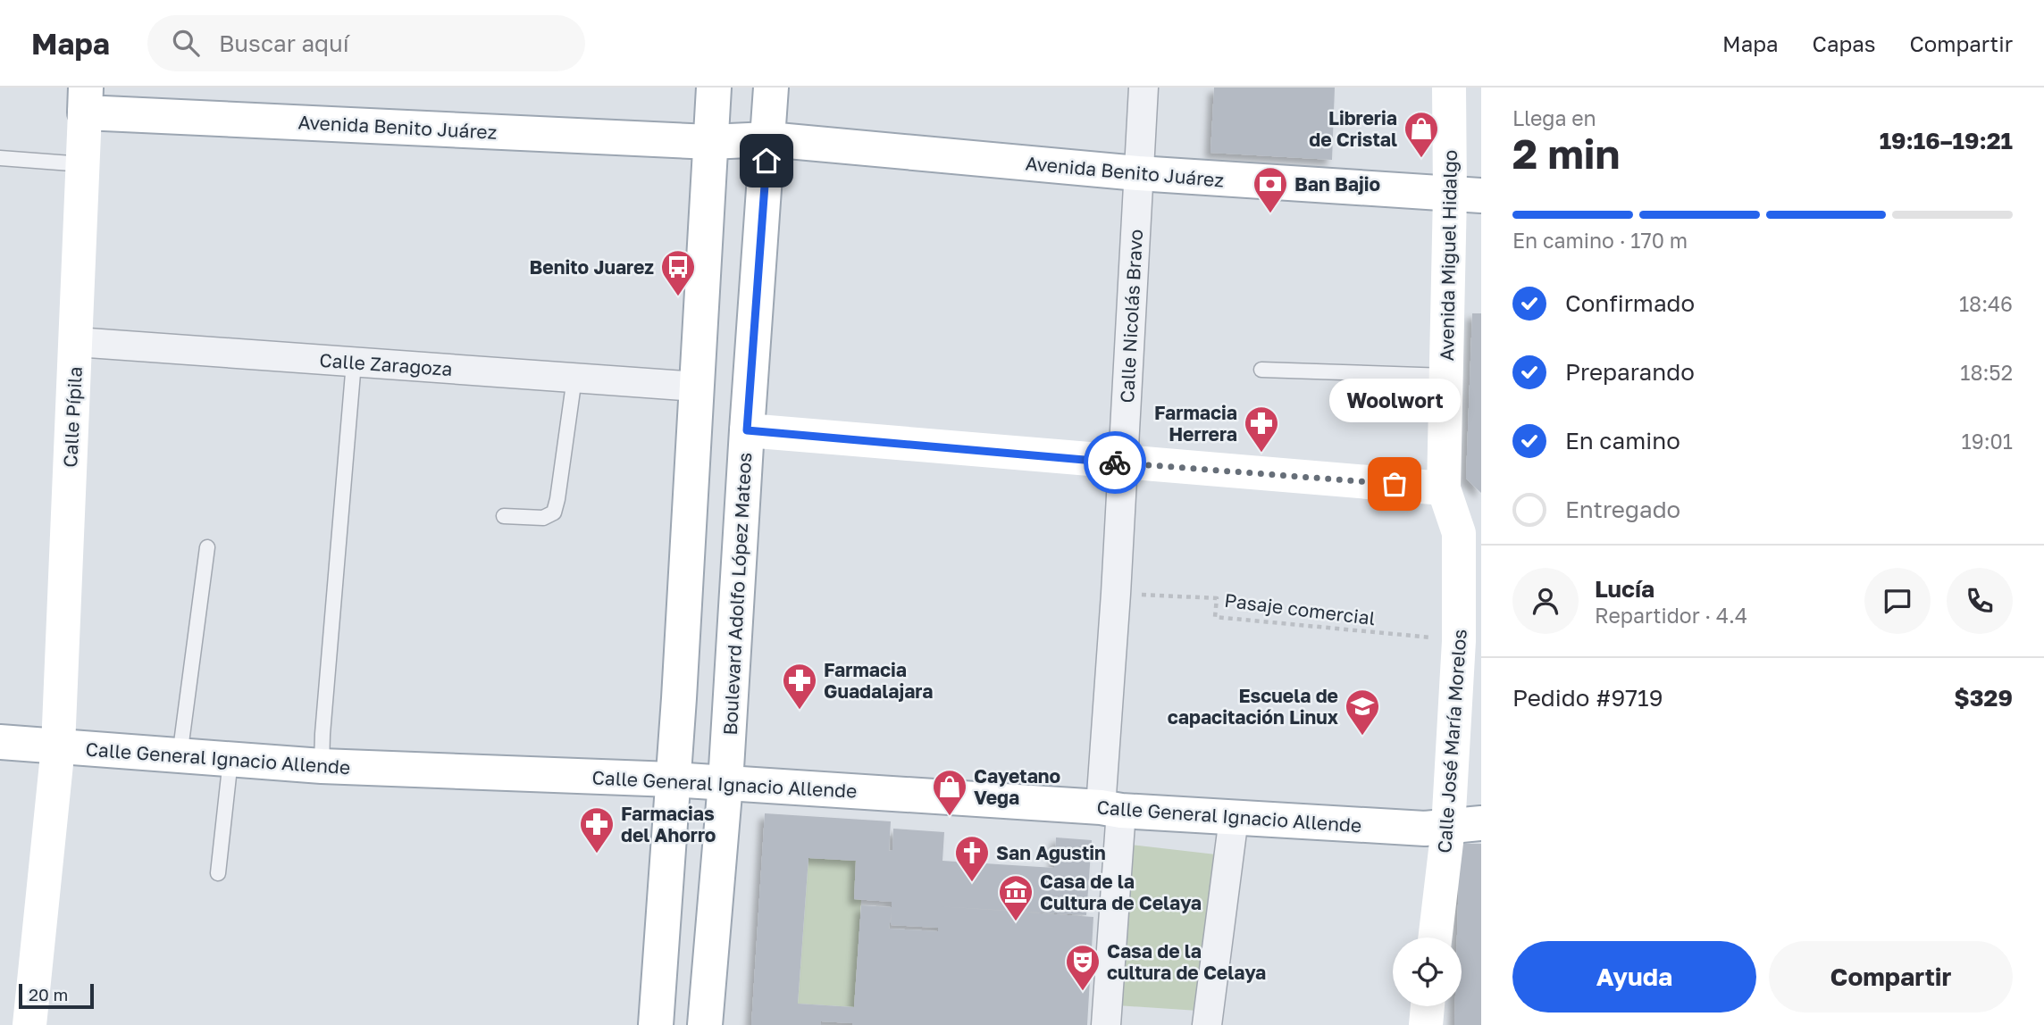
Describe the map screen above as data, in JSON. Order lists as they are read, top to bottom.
{
  "streets": {
    "main road": [
      "Avenida Benito Juárez",
      "Avenida Miguel Hidalgo",
      "Calle Pípila",
      "Boulevard Adolfo López Mateos",
      "Calle José María Morelos",
      "Calle General Ignacio Allende"
    ],
    "street": ["Calle Nicolás Bravo", "Calle Zaragoza"],
    "path": ["Pasaje comercial"]
  },
  "crossings": [
    ["Avenida Benito Juárez", "Avenida Miguel Hidalgo"],
    ["Avenida Benito Juárez", "Calle Nicolás Bravo"],
    ["Avenida Benito Juárez", "Calle Pípila"],
    ["Avenida Benito Juárez", "Boulevard Adolfo López Mateos"],
    ["Avenida Miguel Hidalgo", "Calle José María Morelos"],
    ["Calle Nicolás Bravo", "Pasaje comercial"],
    ["Calle Nicolás Bravo", "Calle General Ignacio Allende"],
    ["Calle Zaragoza", "Calle Pípila"],
    ["Calle Pípila", "Calle General Ignacio Allende"],
    ["Boulevard Adolfo López Mateos", "Calle General Ignacio Allende"],
    ["Pasaje comercial", "Calle José María Morelos"],
    ["Calle José María Morelos", "Calle General Ignacio Allende"]
  ],
  "places": {
    "shop": ["Libreria de Cristal", "Cayetano Vega"],
    "bank": ["Ban Bajio"],
    "bus stop": ["Benito Juarez"],
    "pharmacy": ["Farmacia Herrera", "Farmacia Guadalajara", "Farmacias del Ahorro"],
    "other": ["Woolwort"],
    "school or university": ["Escuela de capacitación Linux"],
    "church": ["San Agustin"],
    "museum": ["Casa de la Cultura de Celaya"],
    "theatre": ["Casa de la cultura de Celaya"]
  },
  "scale_bar": "20 m",
  "page": {
    "header": "Mapa",
    "search": "Buscar aquí",
    "nav": ["Mapa", "Capas", "Compartir"],
    "heading": ["2 min", "Llega en", "19:16–19:21"],
    "panel": [
      "Lucía",
      "Repartidor · 4.4",
      "Pedido #9719",
      "$329"
    ],
    "bar": "En camino · 170 m",
    "list": [
      ["Confirmado", "18:46"],
      ["Preparando", "18:52"],
      ["En camino", "19:01"],
      "Entregado"
    ],
    "bubble": "Woolwort",
    "buttons": ["Ayuda", "Compartir"],
    "scale": "20 m"
  }
}
